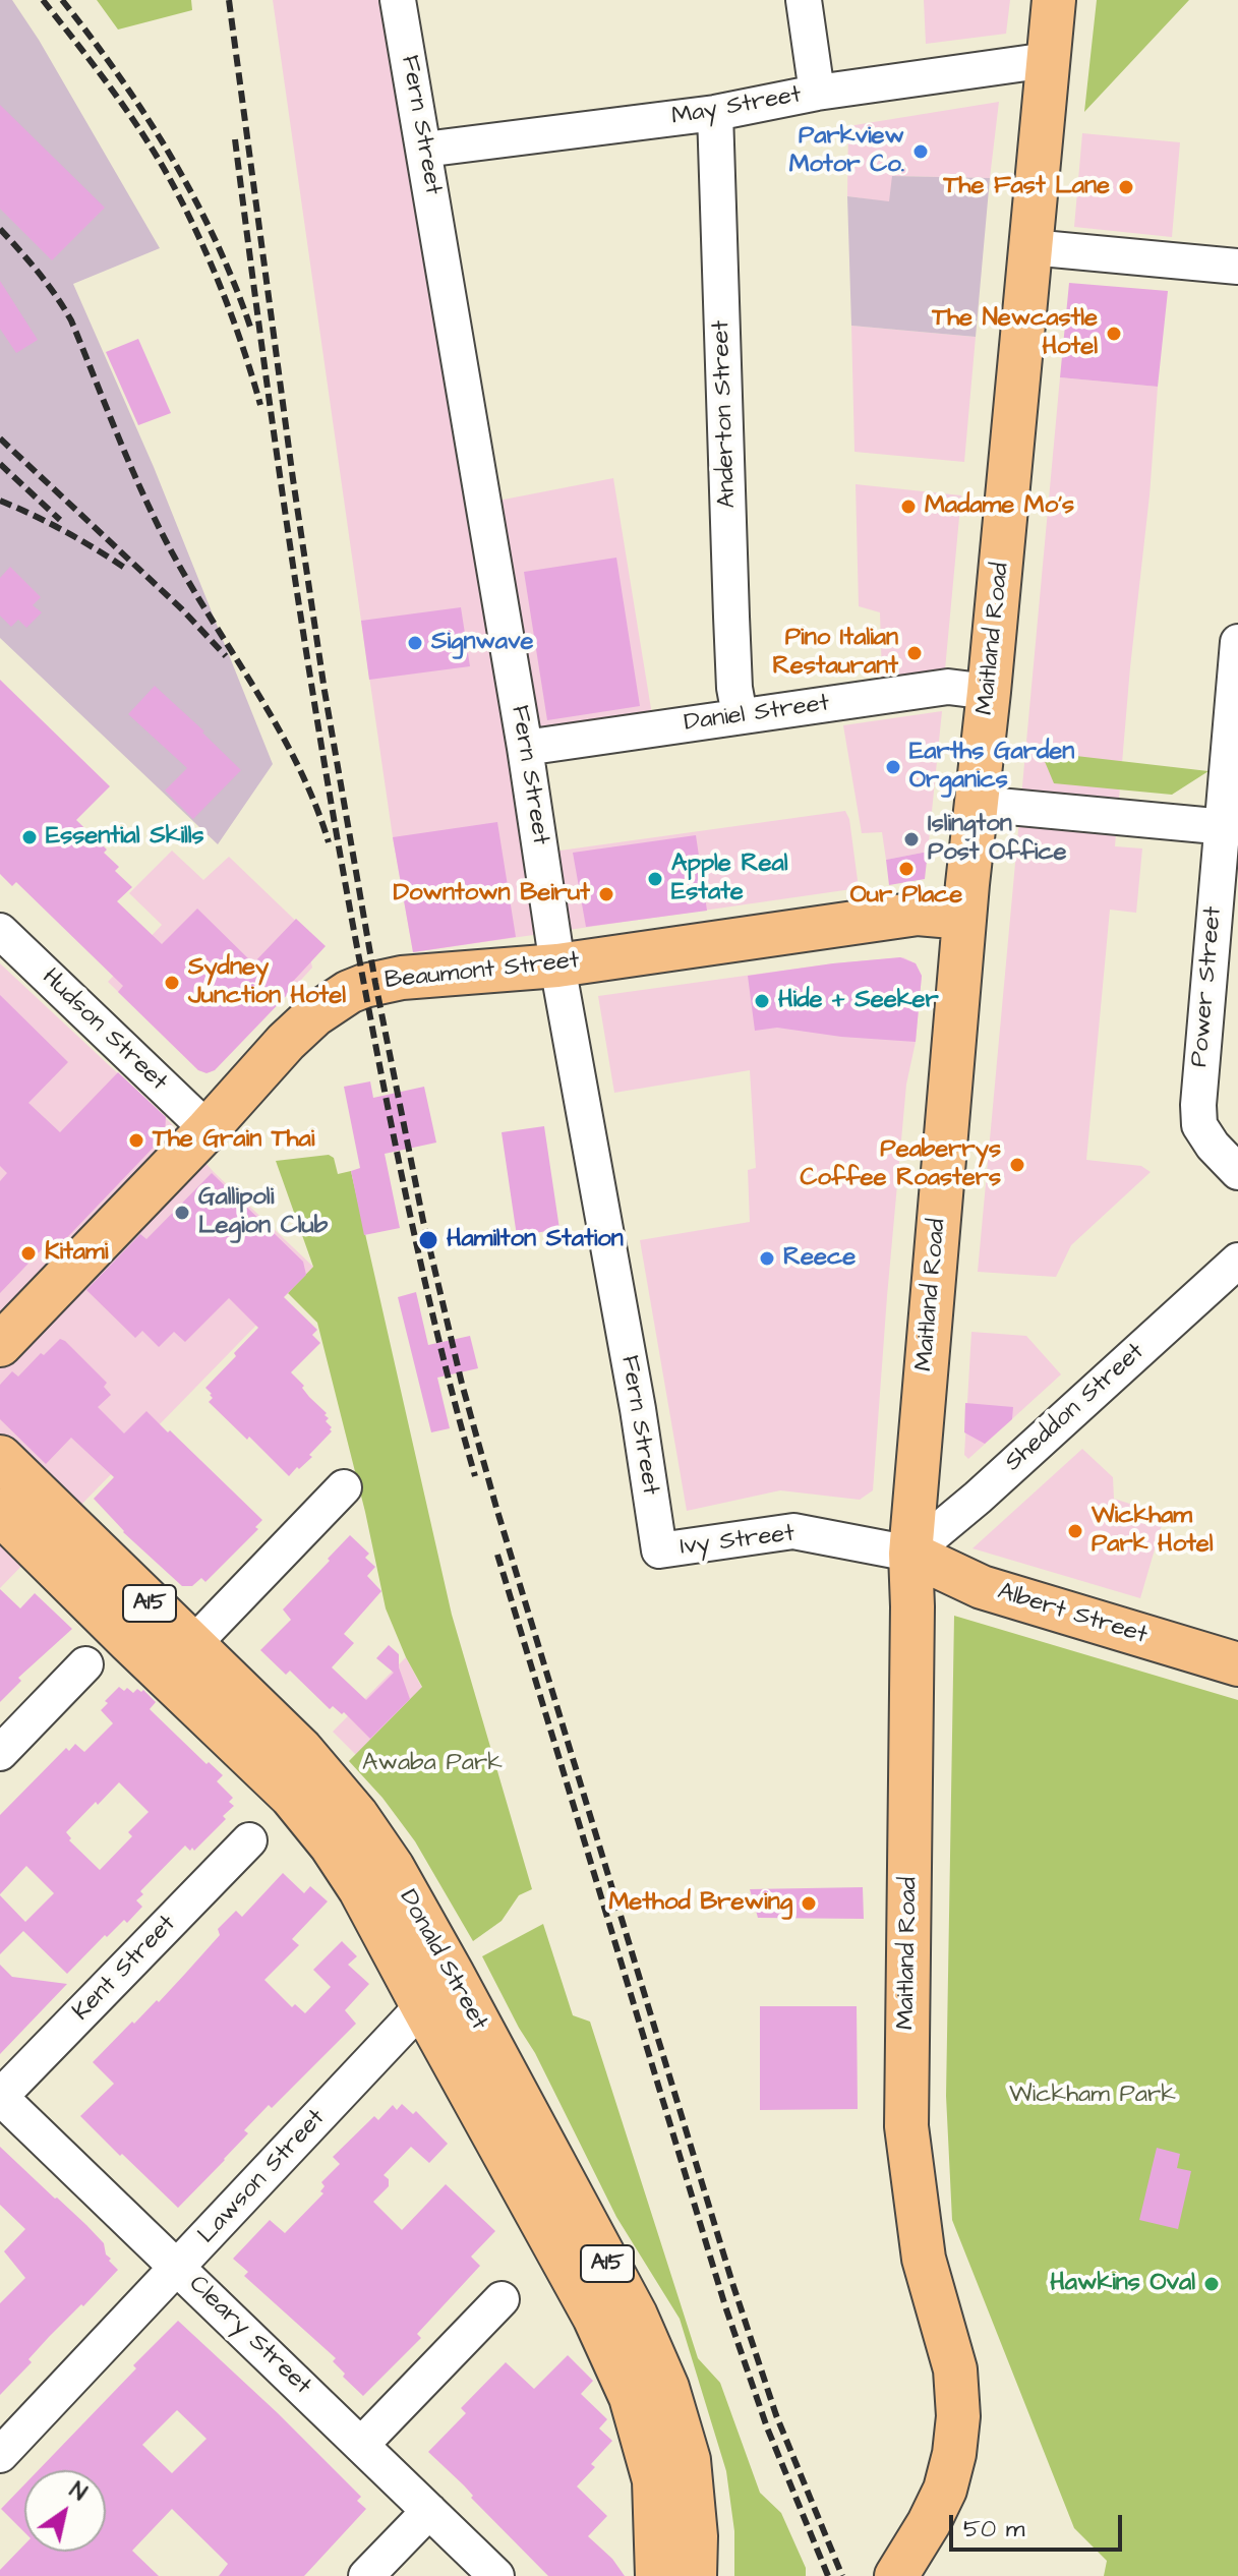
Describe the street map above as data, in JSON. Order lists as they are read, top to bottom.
{
  "streets": {
    "highway": ["A15", "Donald Street"],
    "main road": ["Maitland Road", "Beaumont Street", "Albert Street"],
    "street": [
      "May Street",
      "Fern Street",
      "Anderton Street",
      "Daniel Street",
      "Power Street",
      "Hudson Street",
      "Sheddon Street",
      "Ivy Street",
      "Kent Street",
      "Lawson Street",
      "Cleary Street"
    ]
  },
  "crossings": [
    ["May Street", "Fern Street"],
    ["May Street", "Anderton Street"],
    ["May Street", "Maitland Road"],
    ["Fern Street", "Daniel Street"],
    ["Fern Street", "Beaumont Street"],
    ["Fern Street", "Ivy Street"],
    ["Anderton Street", "Daniel Street"],
    ["Maitland Road", "Daniel Street"],
    ["Maitland Road", "Beaumont Street"],
    ["Maitland Road", "Sheddon Street"],
    ["Maitland Road", "Ivy Street"],
    ["Maitland Road", "Albert Street"],
    ["Beaumont Street", "Hudson Street"],
    ["Sheddon Street", "Ivy Street"],
    ["Sheddon Street", "Albert Street"],
    ["Ivy Street", "Albert Street"],
    ["Donald Street", "Lawson Street"],
    ["Kent Street", "Cleary Street"],
    ["Lawson Street", "Cleary Street"]
  ],
  "parks": ["Awaba Park", "Wickham Park"],
  "places": [
    "Parkview Motor Co.",
    "The Fast Lane",
    "The Newcastle Hotel",
    "Madame Mo’s",
    "Signwave",
    "Pino Italian Restaurant",
    "Earths Garden Organics",
    "Essential Skills",
    "Islington Post Office",
    "Our Place",
    "Apple Real Estate",
    "Downtown Beirut",
    "Sydney Junction Hotel",
    "Hide + Seeker",
    "The Grain Thai",
    "Peaberrys Coffee Roasters",
    "Gallipoli Legion Club",
    "Hamilton Station",
    "Kitami",
    "Reece",
    "Wickham Park Hotel",
    "Method Brewing",
    "Hawkins Oval"
  ],
  "scale_bar": "50 m",
  "north": "top right"
}
